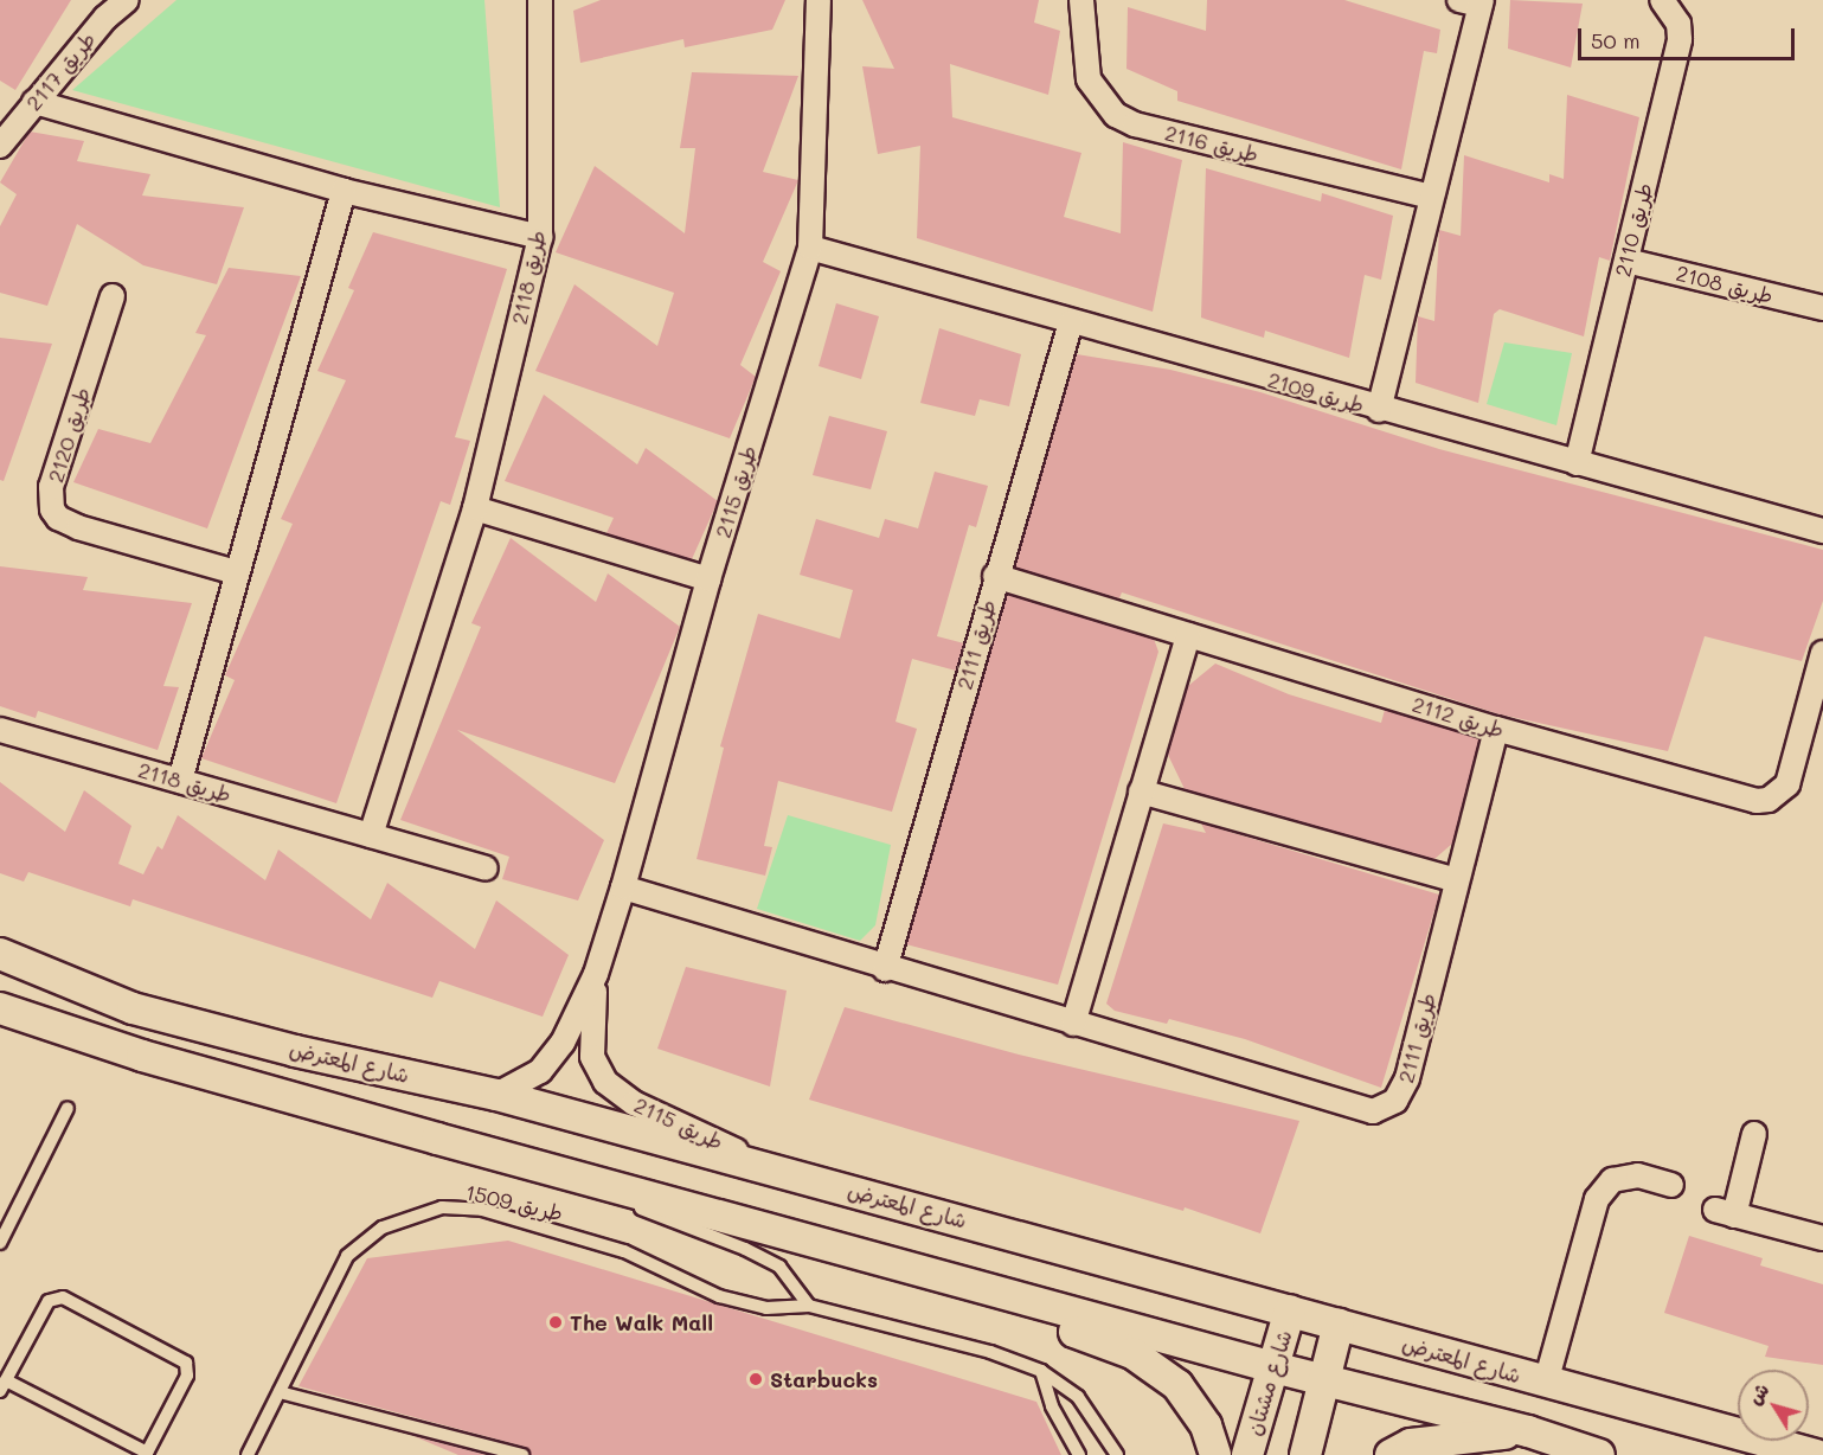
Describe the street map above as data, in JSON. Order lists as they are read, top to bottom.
{
  "streets": {
    "street": [
      "طريق 2117",
      "طريق 2116",
      "طريق 2110",
      "طريق 2118",
      "طريق 2108",
      "طريق 2109",
      "طريق 2120",
      "طريق 2115",
      "طريق 2111",
      "طريق 2112",
      "شارع المعترض",
      "شارع مشتان"
    ],
    "lane": ["طريق 1509"]
  },
  "crossings": [
    ["طريق 2110", "طريق 2108"],
    ["طريق 2110", "طريق 2109"],
    ["طريق 2109", "طريق 2115"],
    ["طريق 2109", "طريق 2111"],
    ["طريق 2115", "طريق 2111"],
    ["طريق 2115", "شارع المعترض"],
    ["طريق 2111", "طريق 2112"],
    ["شارع المعترض", "شارع مشتان"]
  ],
  "places": ["The Walk Mall", "Starbucks"],
  "scale_bar": "50 m",
  "north": "top left"
}
